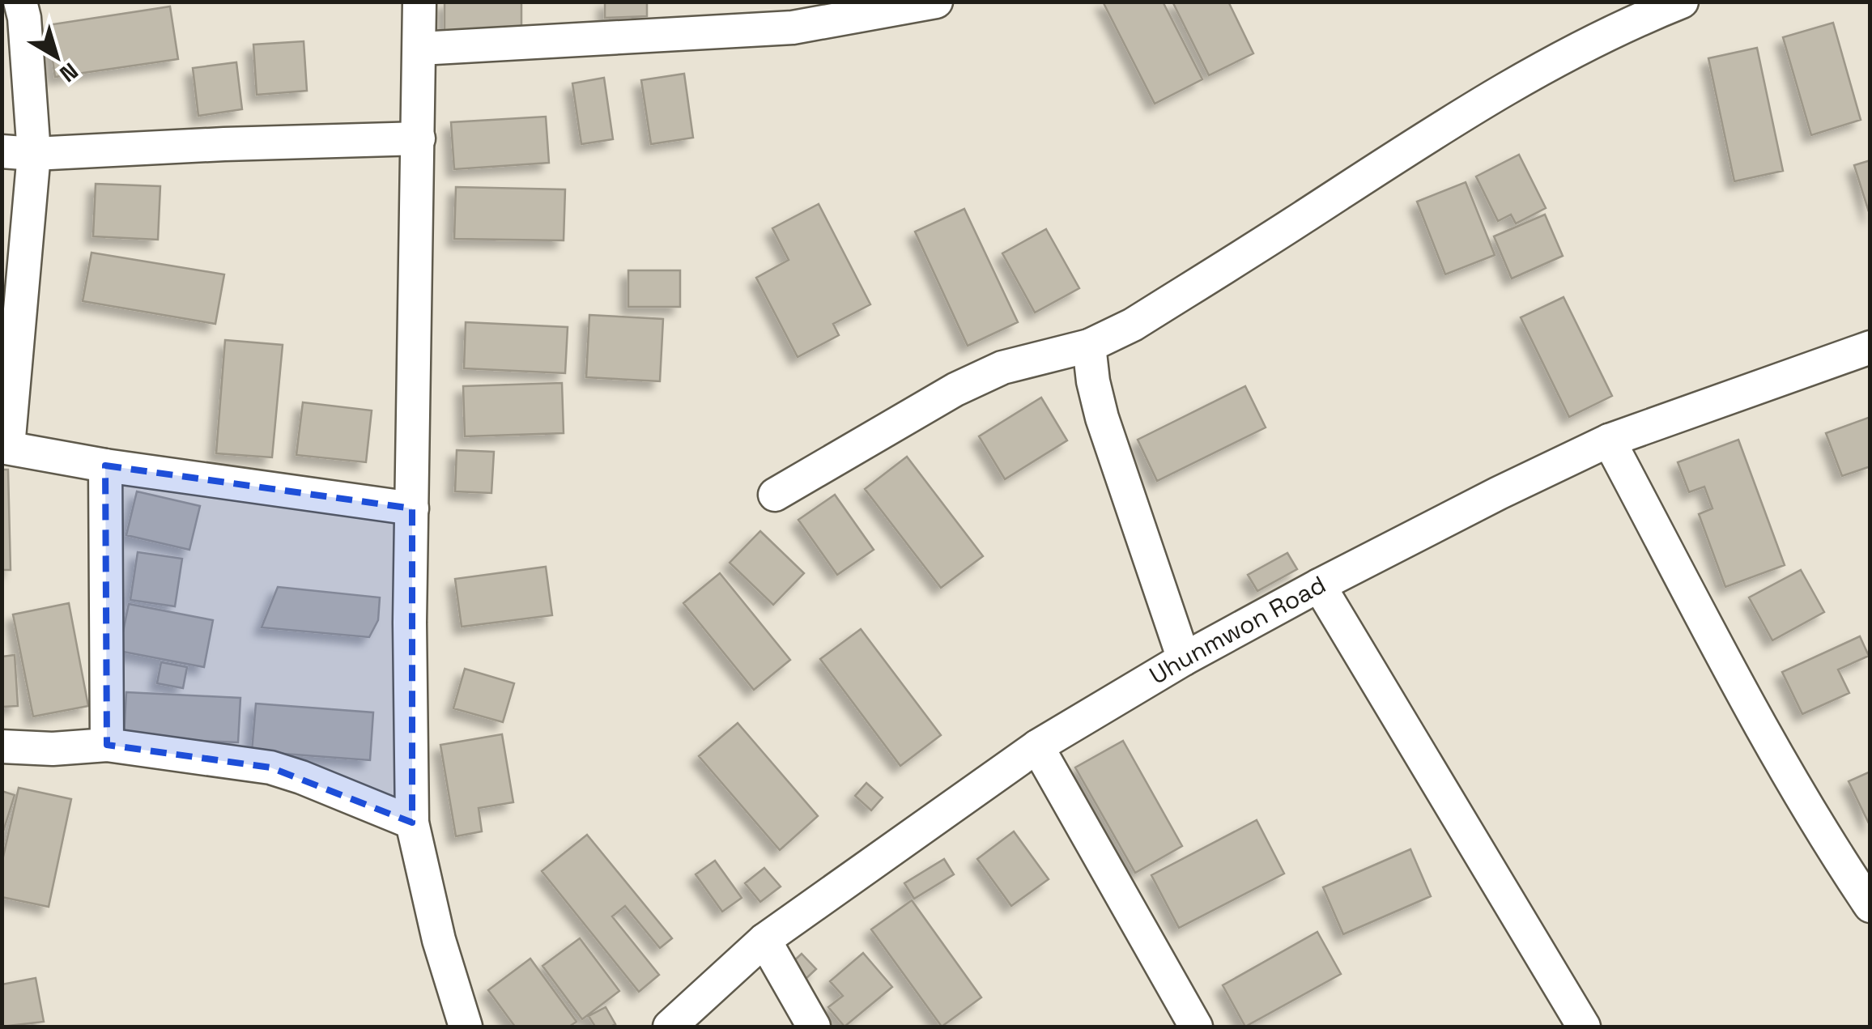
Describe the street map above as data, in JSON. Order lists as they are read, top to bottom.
{
  "streets": {
    "street": ["Uhunmwon Road"]
  },
  "north": "bottom right"
}
